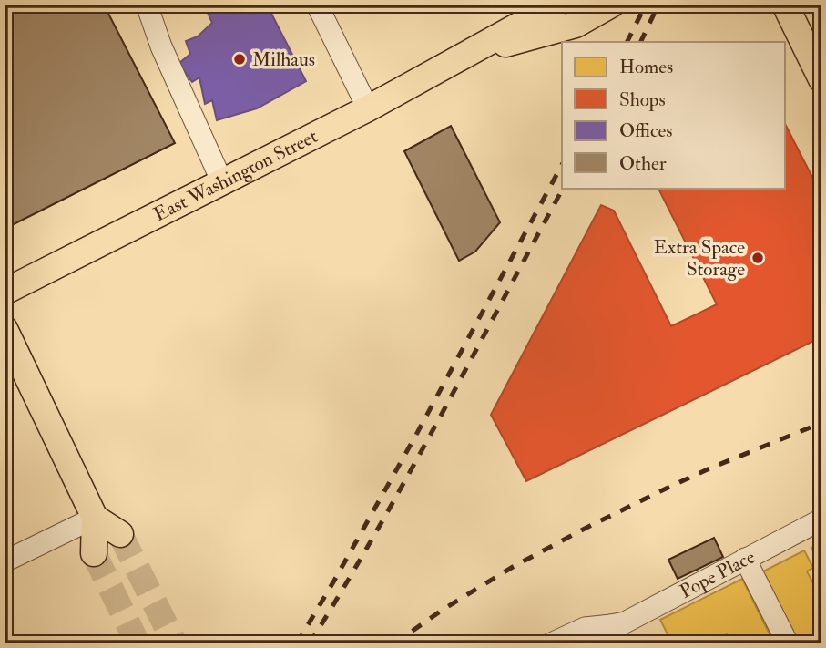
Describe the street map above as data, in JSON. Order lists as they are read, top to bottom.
{
  "streets": {
    "main road": ["East Washington Street"],
    "street": ["Pope Place"]
  },
  "places": ["Milhaus", "Extra Space Storage"],
  "legend": [
    "Homes",
    "Shops",
    "Offices",
    "Other"
  ]
}
